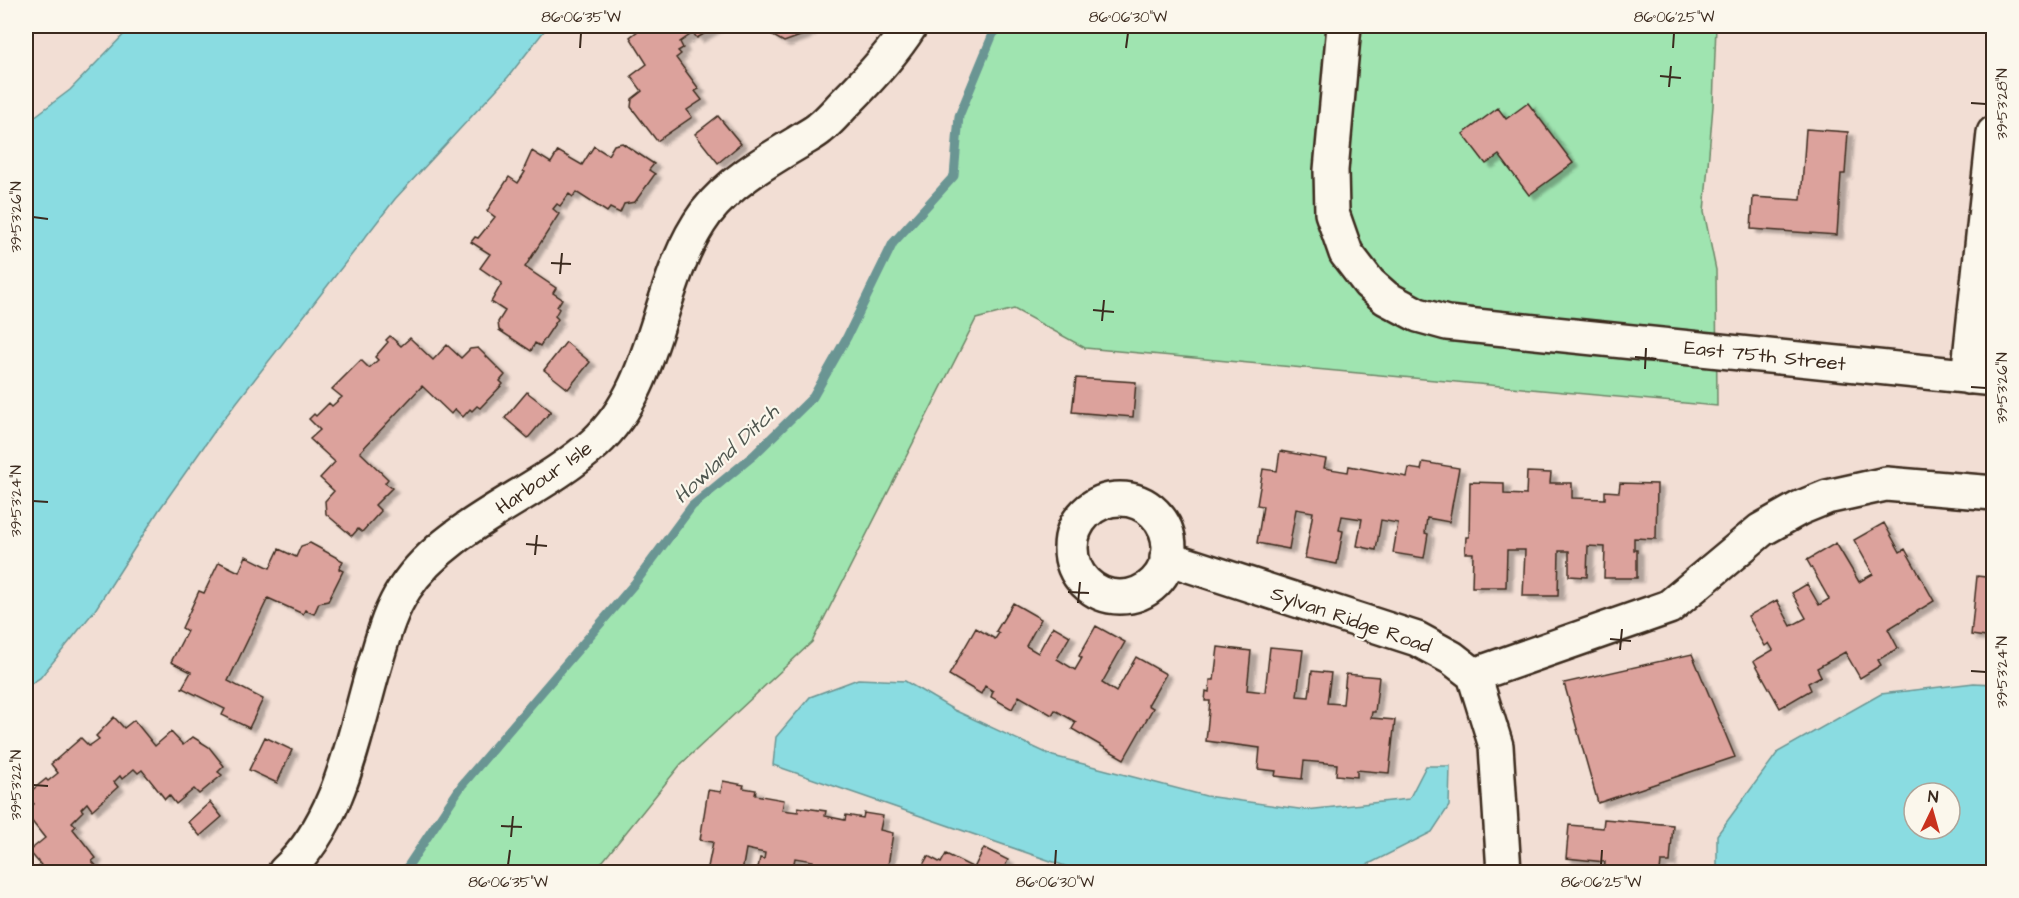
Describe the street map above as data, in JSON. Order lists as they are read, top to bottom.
{
  "streets": {
    "street": ["East 75th Street", "Harbour Isle", "Sylvan Ridge Road"]
  },
  "water": ["Howland Ditch"],
  "north": "top",
  "coordinates": [
    "86°06'35\"W",
    "86°06'30\"W",
    "86°06'25\"W",
    "39°53'28\"N",
    "39°53'26\"N",
    "39°53'24\"N",
    "39°53'22\"N"
  ]
}
